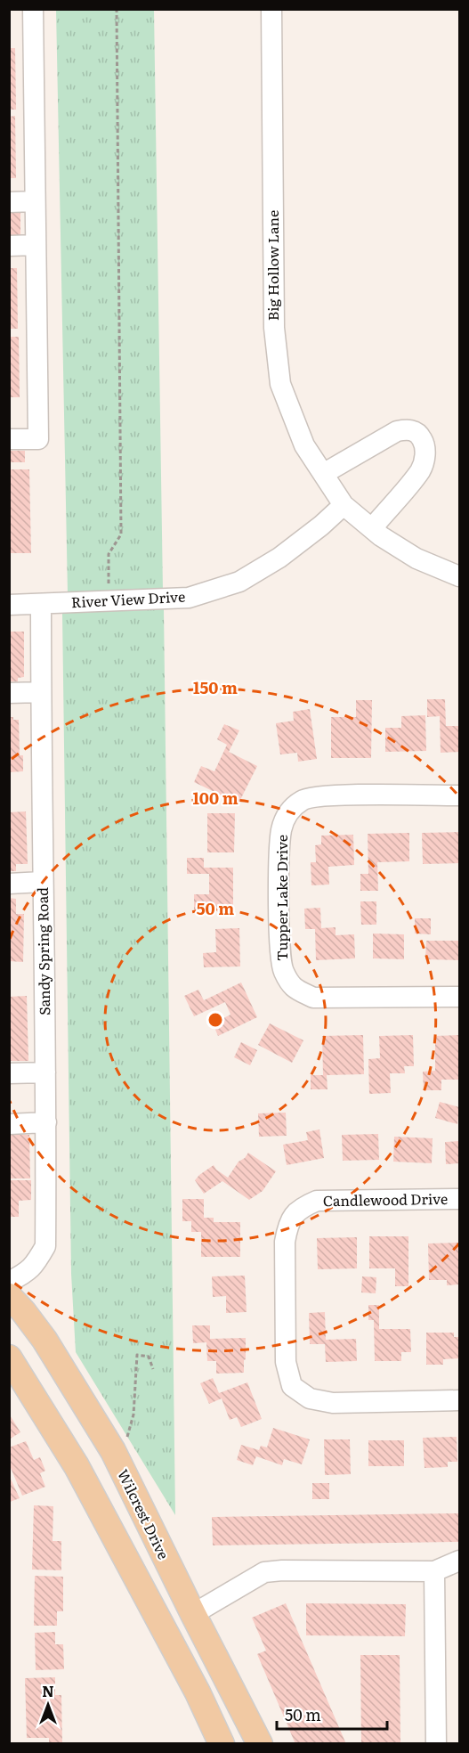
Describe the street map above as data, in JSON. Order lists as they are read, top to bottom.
{
  "streets": {
    "main road": ["Wilcrest Drive"],
    "street": [
      "Big Hollow Lane",
      "River View Drive",
      "Tupper Lake Drive",
      "Sandy Spring Road",
      "Candlewood Drive"
    ]
  },
  "crossings": [
    ["Big Hollow Lane", "River View Drive"],
    ["River View Drive", "Sandy Spring Road"]
  ],
  "scale_bar": "50 m",
  "north": "top",
  "rings": ["150 m", "100 m", "50 m"]
}
